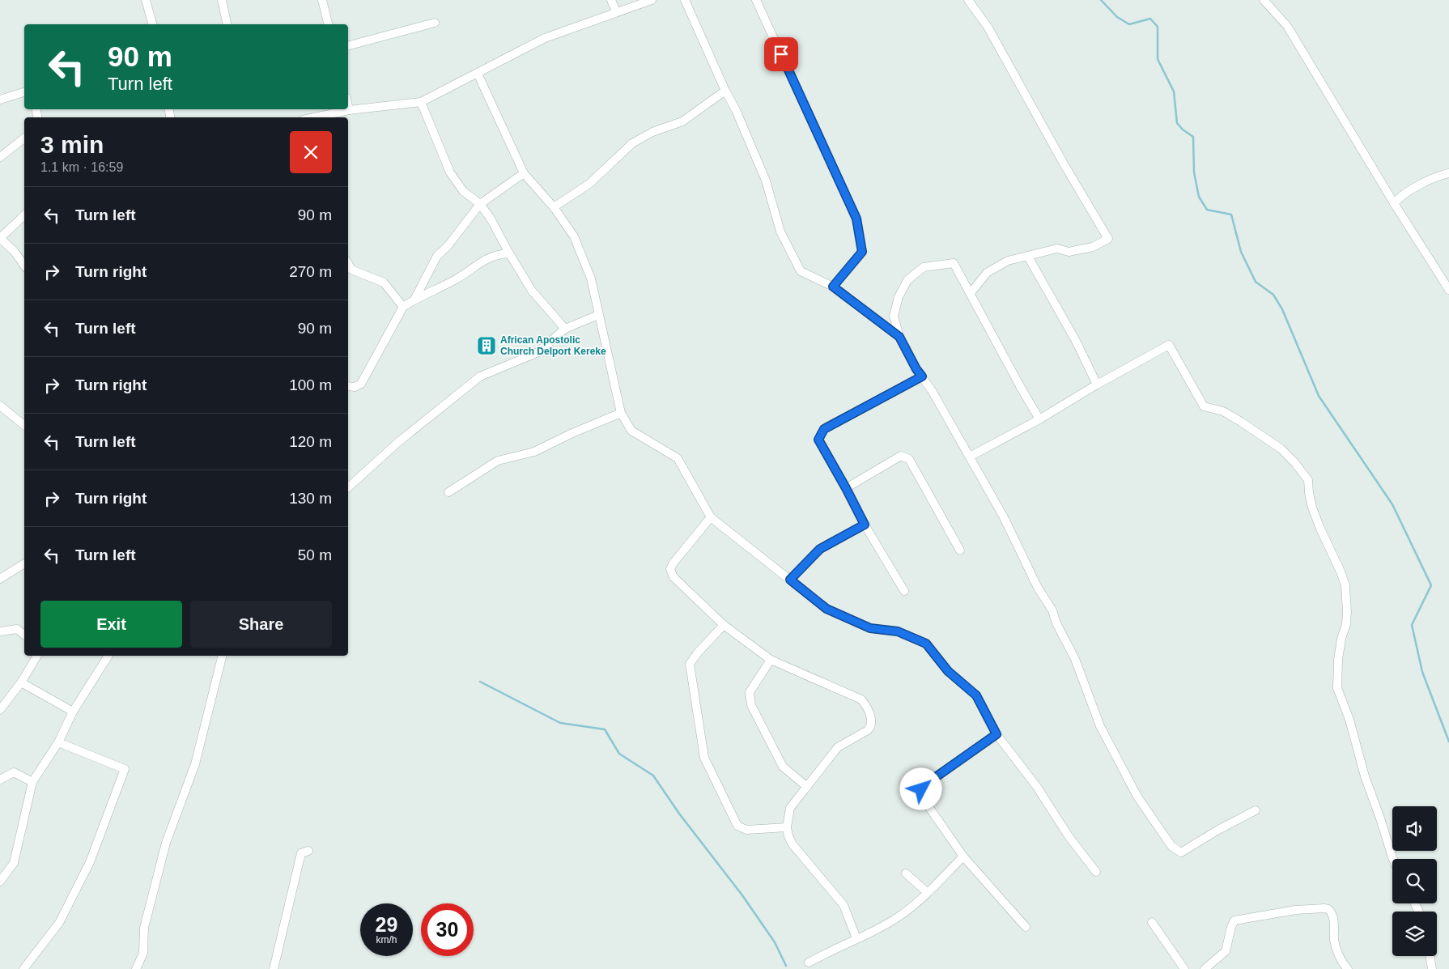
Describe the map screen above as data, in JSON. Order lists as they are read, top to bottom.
{
  "places": {
    "building": ["African Apostolic Church Delport Kereke"]
  },
  "page": {
    "turn": ["90 m", "Turn left"],
    "heading": ["3 min", "1.1 km · 16:59"],
    "list": [
      {
        "name": "Turn left",
        "value": "90 m"
      },
      {
        "name": "Turn right",
        "value": "270 m"
      },
      {
        "name": "Turn left",
        "value": "90 m"
      },
      {
        "name": "Turn right",
        "value": "100 m"
      },
      {
        "name": "Turn left",
        "value": "120 m"
      },
      {
        "name": "Turn right",
        "value": "130 m"
      },
      {
        "name": "Turn left",
        "value": "50 m"
      }
    ],
    "buttons": ["Exit", "Share"],
    "speed": "29 km/h",
    "limit": "30"
  }
}
